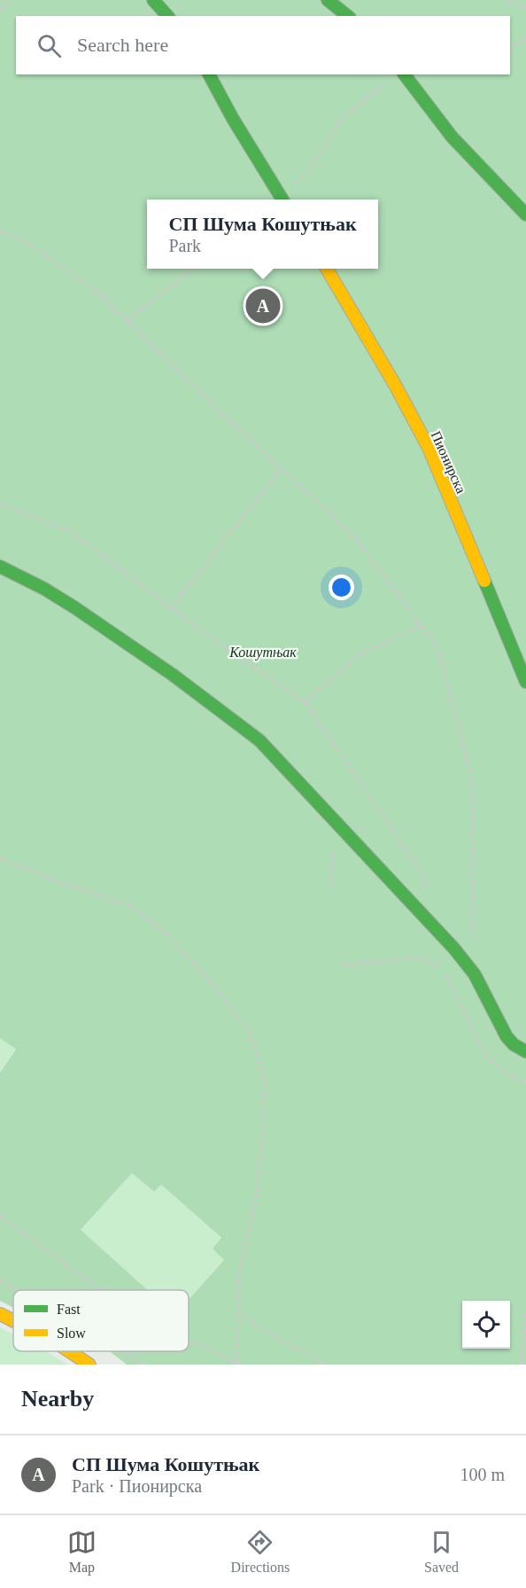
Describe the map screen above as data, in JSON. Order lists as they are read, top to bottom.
{
  "streets": {
    "street": ["Пионирска"]
  },
  "parks": ["Кошутњак"],
  "legend": ["Fast", "Slow"],
  "page": {
    "search": "Search here",
    "popup": ["СП Шума Кошутњак", "Park"],
    "pins": "A",
    "heading": "Nearby",
    "list": [
      {
        "mark": "A",
        "name": "СП Шума Кошутњак",
        "note": "Park · Пионирска",
        "value": "100 m"
      }
    ],
    "nav": ["Map", "Directions", "Saved"]
  }
}
